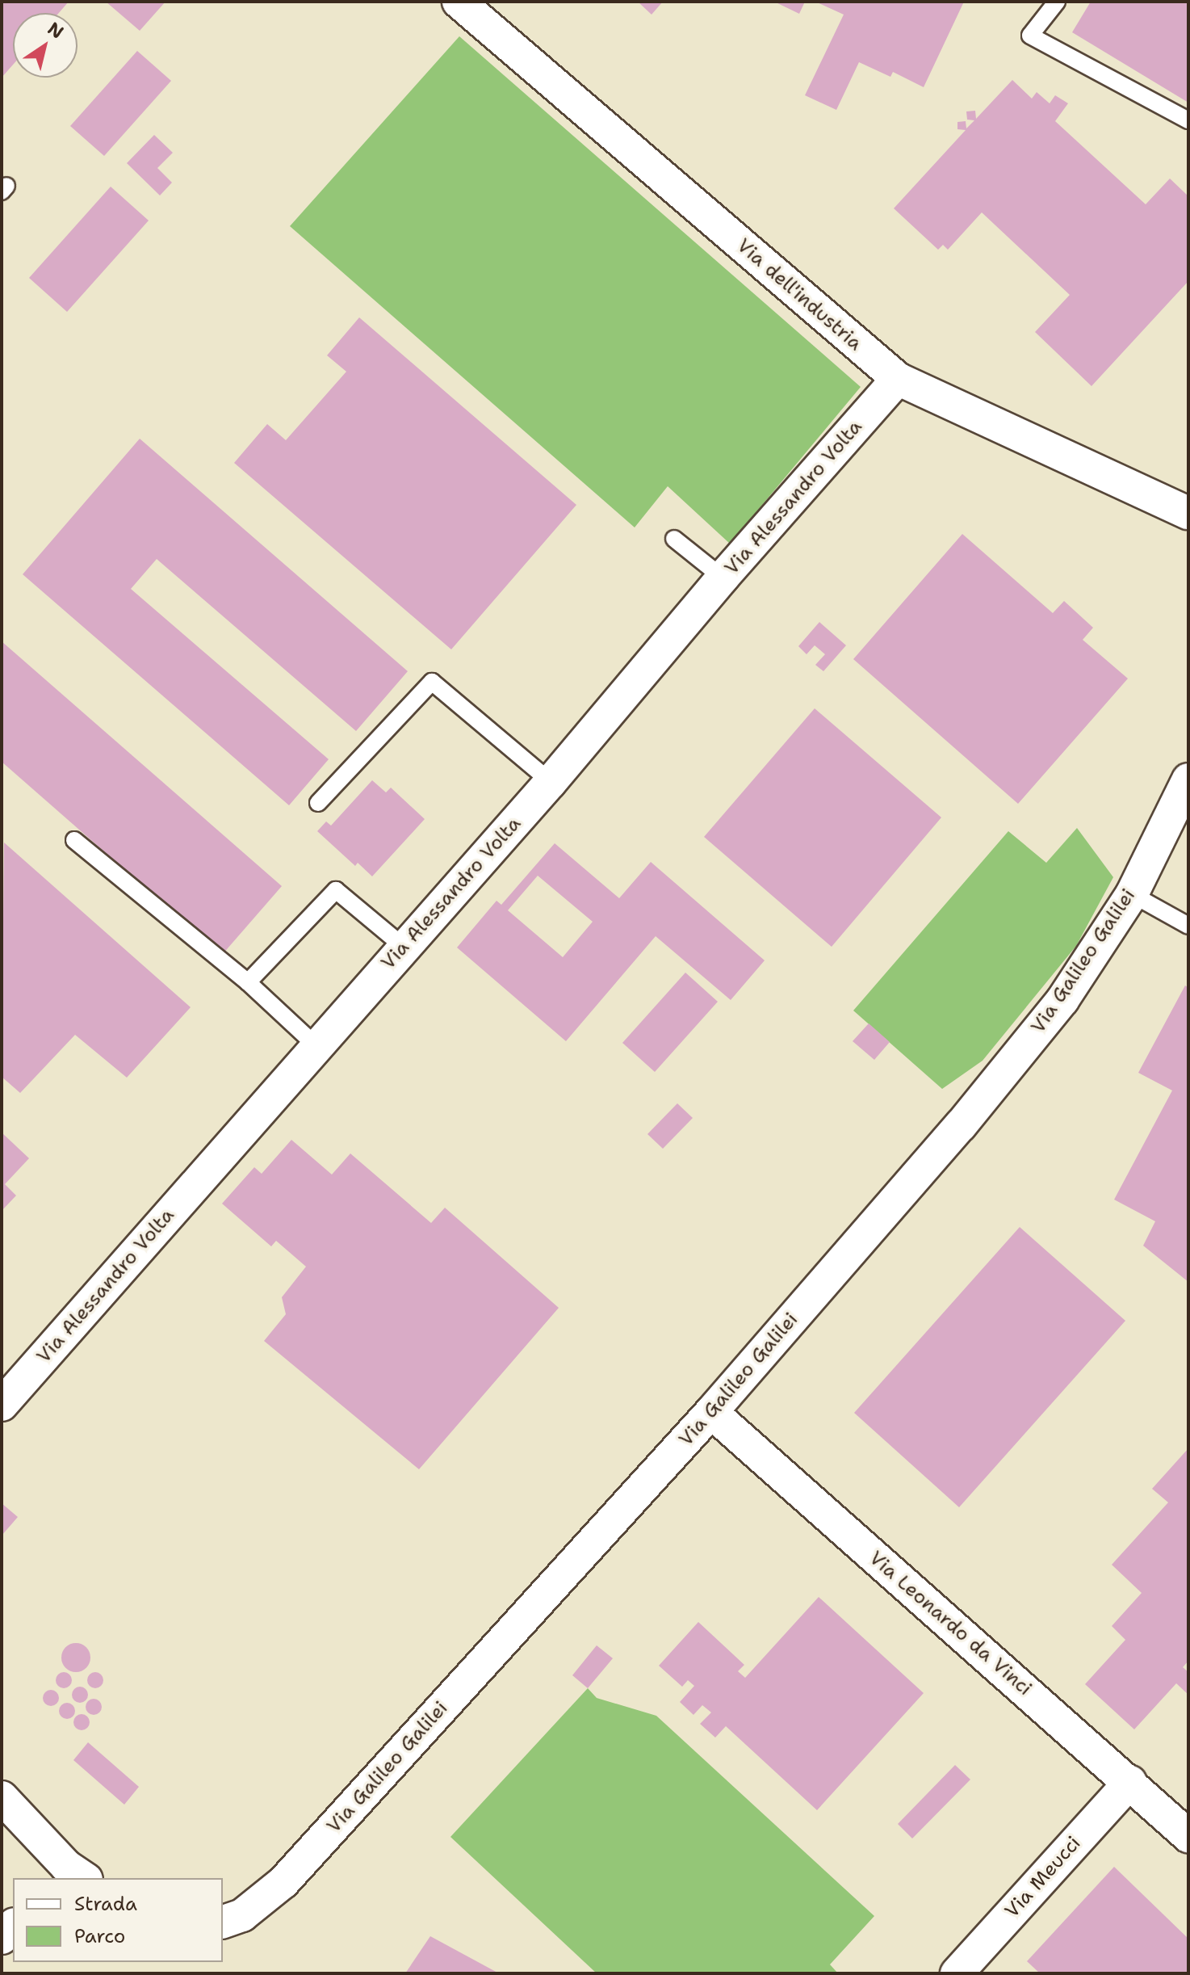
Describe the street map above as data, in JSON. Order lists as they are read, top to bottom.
{
  "streets": {
    "street": [
      "Via dell'industria",
      "Via Alessandro Volta",
      "Via Galileo Galilei",
      "Via Leonardo da Vinci",
      "Via Meucci"
    ]
  },
  "crossings": [
    ["Via dell'industria", "Via Alessandro Volta"],
    ["Via Galileo Galilei", "Via Leonardo da Vinci"],
    ["Via Leonardo da Vinci", "Via Meucci"]
  ],
  "legend": ["Strada", "Parco"],
  "north": "top right"
}
